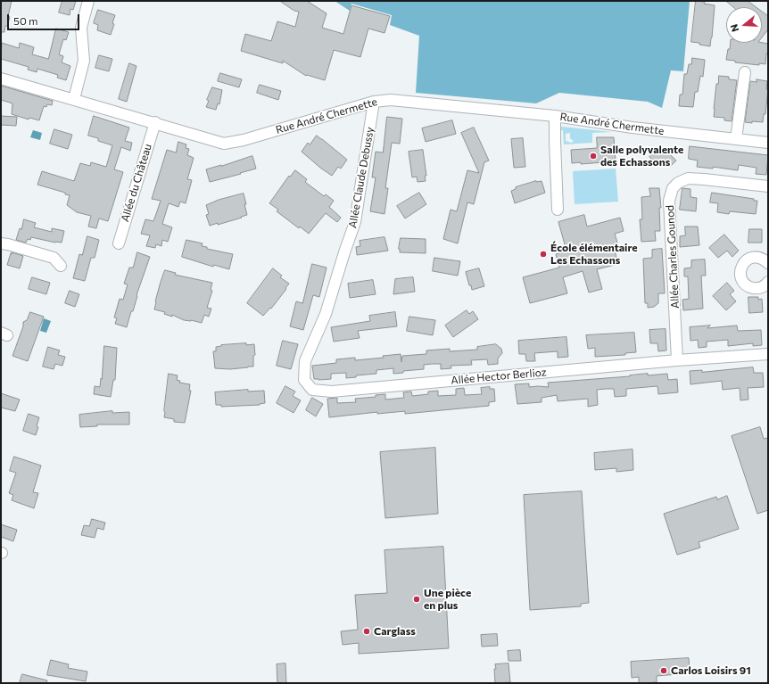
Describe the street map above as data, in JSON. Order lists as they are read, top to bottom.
{
  "streets": {
    "street": [
      "Rue André Chermette",
      "Allée Claude Debussy",
      "Allée du Château",
      "Allée Charles Gounod",
      "Allée Hector Berlioz"
    ]
  },
  "crossings": [
    ["Rue André Chermette", "Allée Claude Debussy"],
    ["Rue André Chermette", "Allée du Château"],
    ["Allée Claude Debussy", "Allée Hector Berlioz"],
    ["Allée Charles Gounod", "Allée Hector Berlioz"]
  ],
  "places": [
    "Salle polyvalente des Echassons",
    "École élémentaire Les Echassons",
    "Une pièce en plus",
    "Carglass",
    "Carlos Loisirs 91"
  ],
  "scale_bar": "50 m",
  "north": "left"
}
